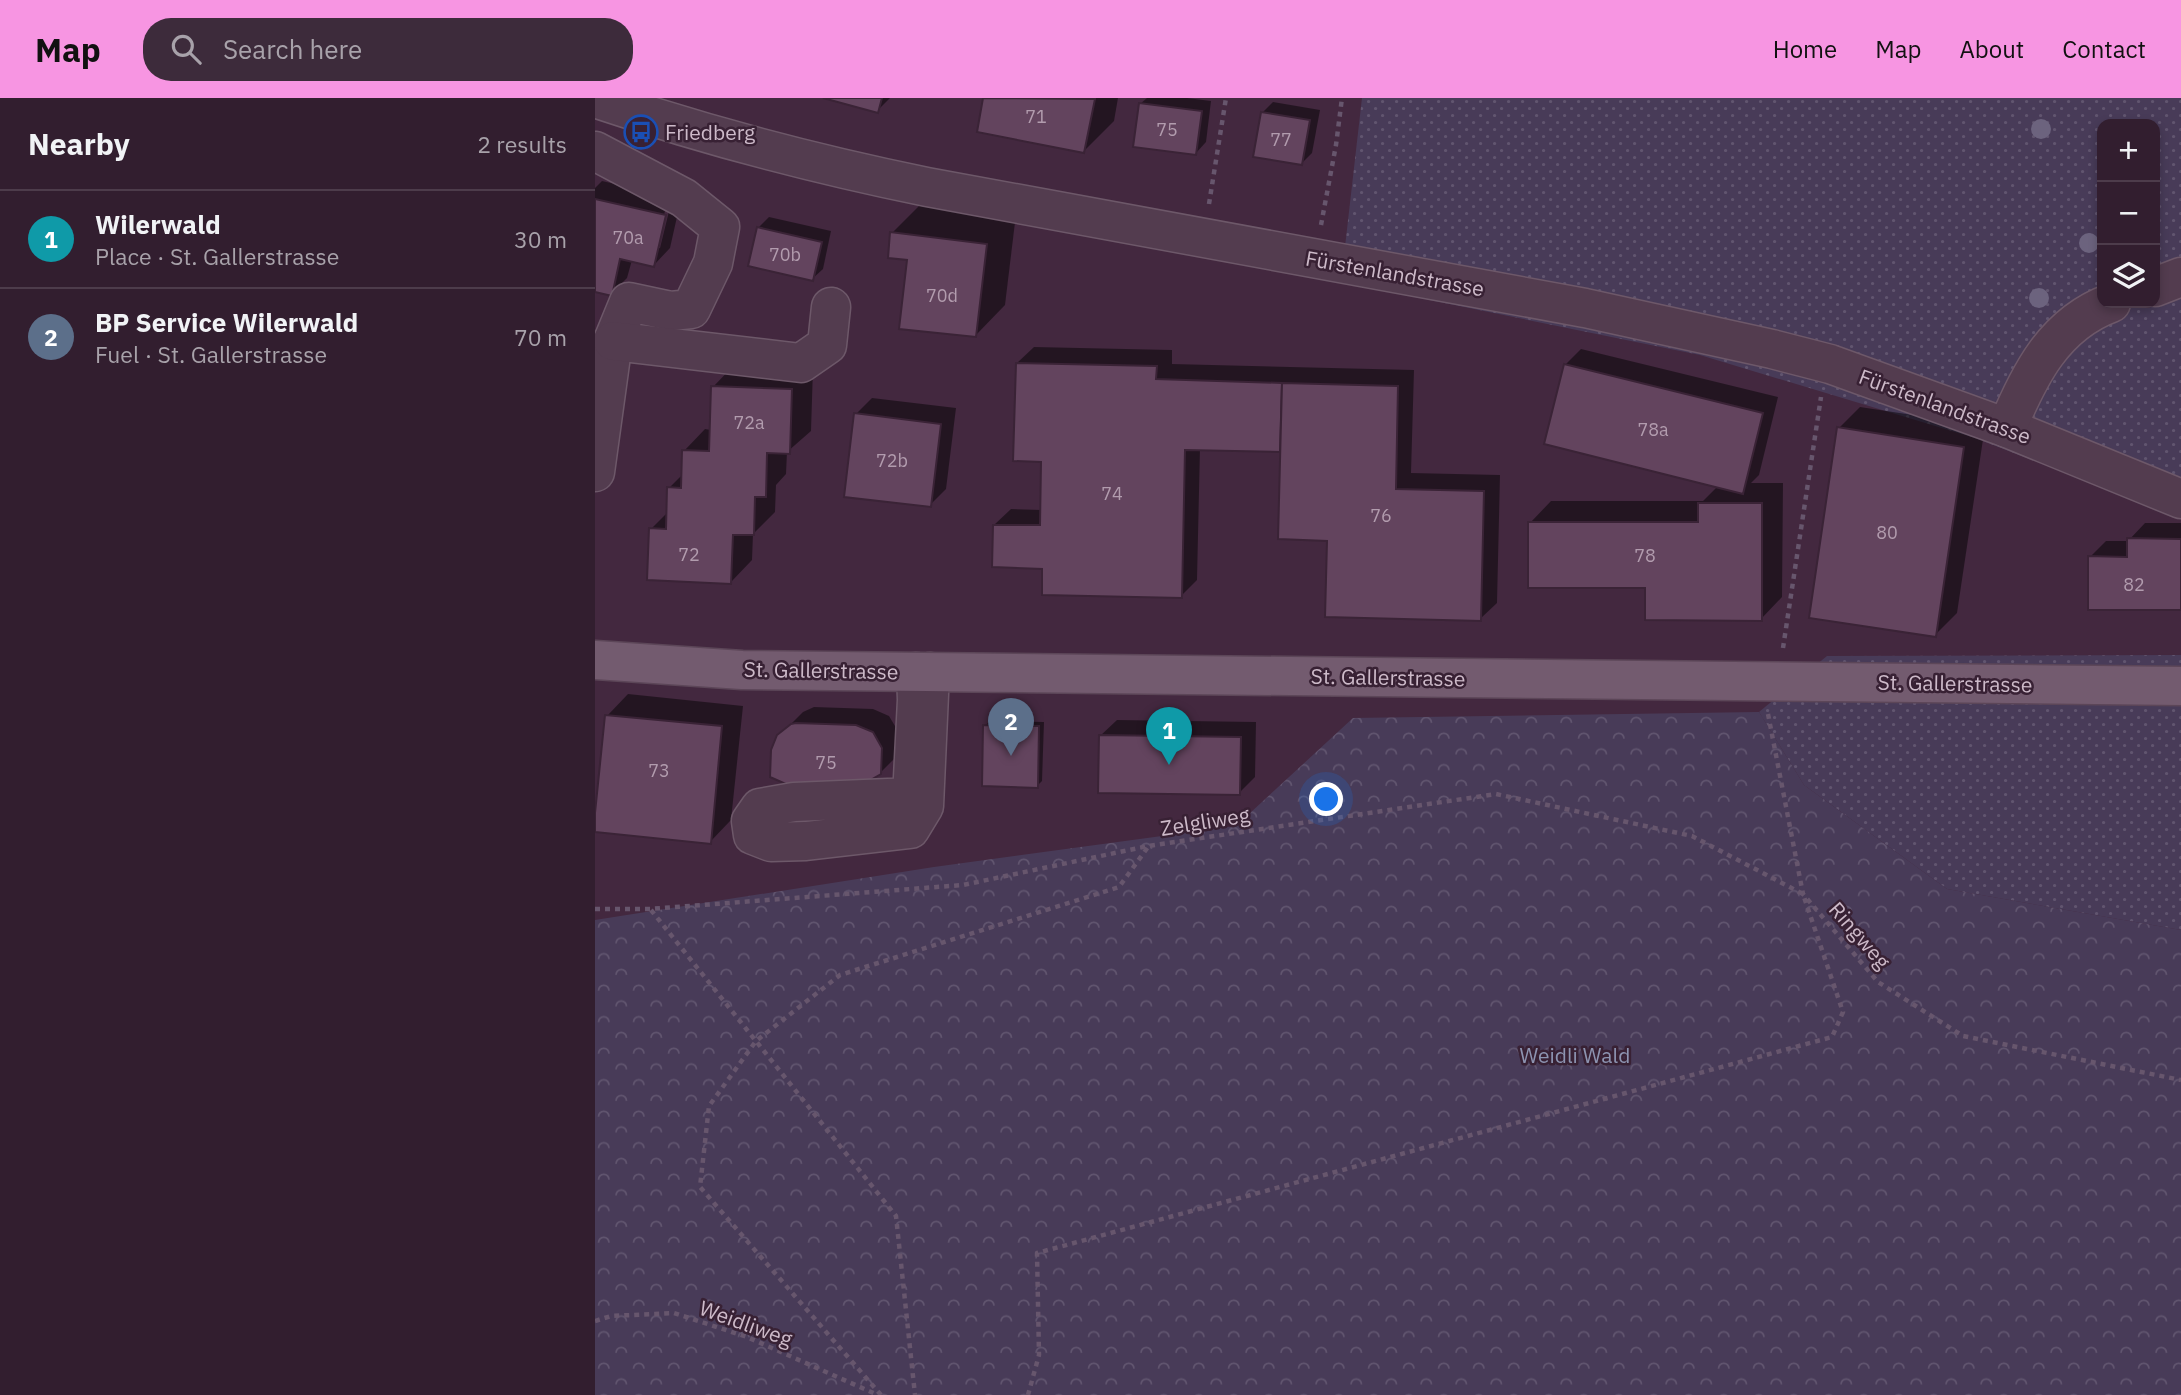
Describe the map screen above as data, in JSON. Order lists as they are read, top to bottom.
{
  "streets": {
    "main road": ["St. Gallerstrasse"],
    "street": ["Fürstenlandstrasse"],
    "path": ["Zelgliweg", "Ringweg", "Weidliweg"]
  },
  "crossings": [
    ["St. Gallerstrasse", "Ringweg"],
    ["Zelgliweg", "Ringweg"]
  ],
  "parks": ["Weidli Wald"],
  "places": {
    "bus stop": ["Friedberg"]
  },
  "house_numbers": [
    "71",
    "75",
    "77",
    "70a",
    "70b",
    "70d",
    "72a",
    "78a",
    "72b",
    "74",
    "76",
    "80",
    "72",
    "78",
    "82",
    "75",
    "73"
  ],
  "page": {
    "header": "Map",
    "search": "Search here",
    "nav": [
      "Home",
      "Map",
      "About",
      "Contact"
    ],
    "heading": ["Nearby", "2 results"],
    "map_buttons": ["+", "−"],
    "list": [
      {
        "mark": "1",
        "name": "Wilerwald",
        "note": "Place · St. Gallerstrasse",
        "value": "30 m"
      },
      {
        "mark": "2",
        "name": "BP Service Wilerwald",
        "note": "Fuel · St. Gallerstrasse",
        "value": "70 m"
      }
    ],
    "pins": ["2", "1"]
  }
}
